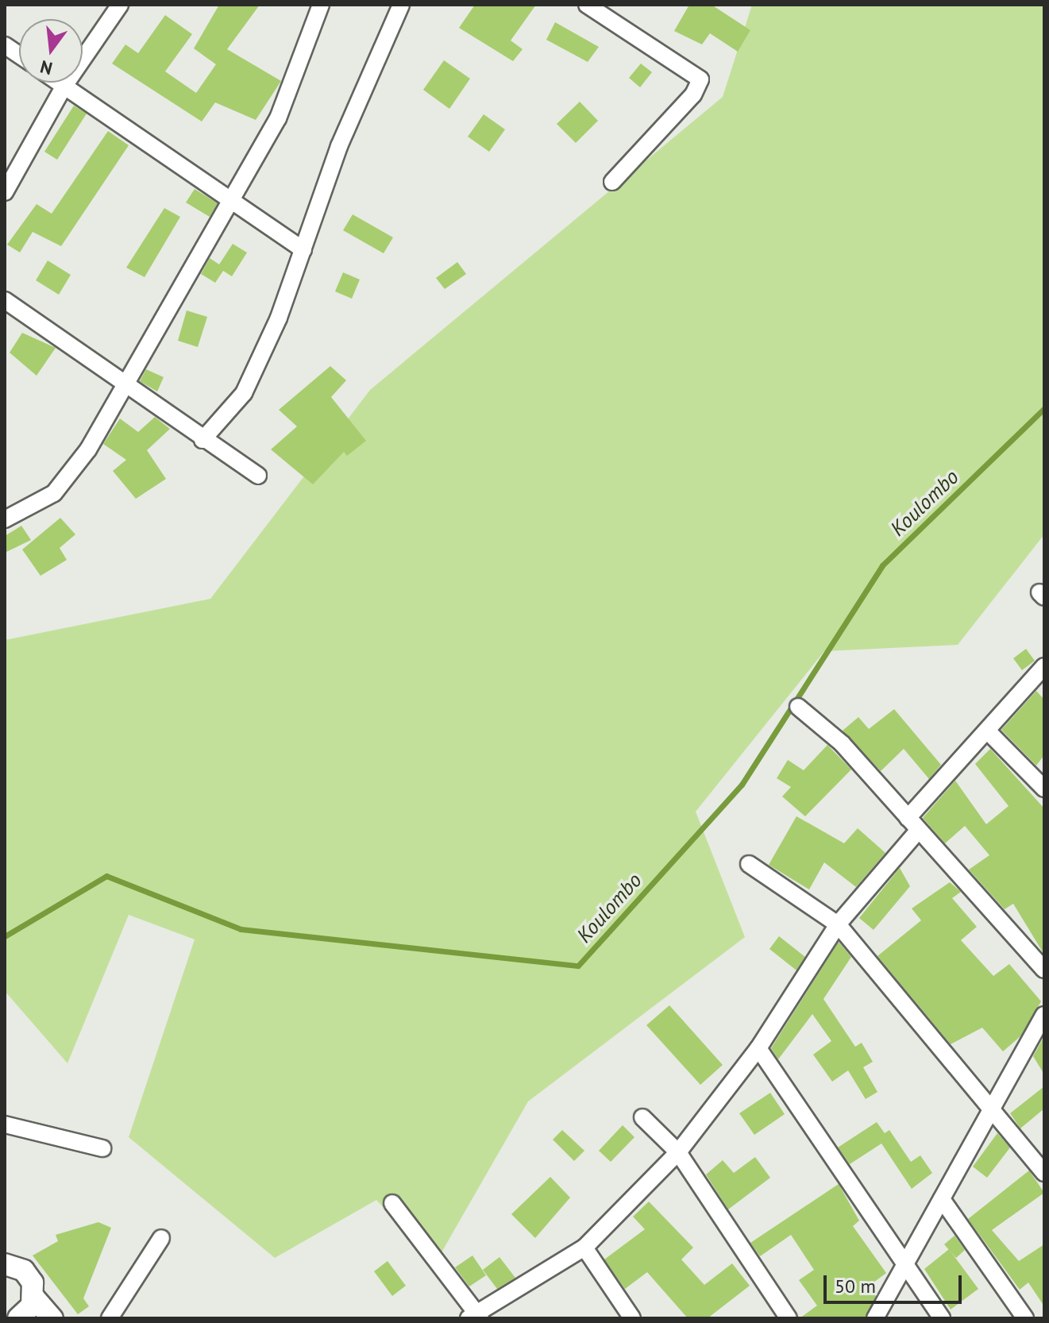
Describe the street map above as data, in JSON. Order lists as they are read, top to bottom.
{
  "water": ["Koulombo"],
  "scale_bar": "50 m",
  "north": "bottom"
}
